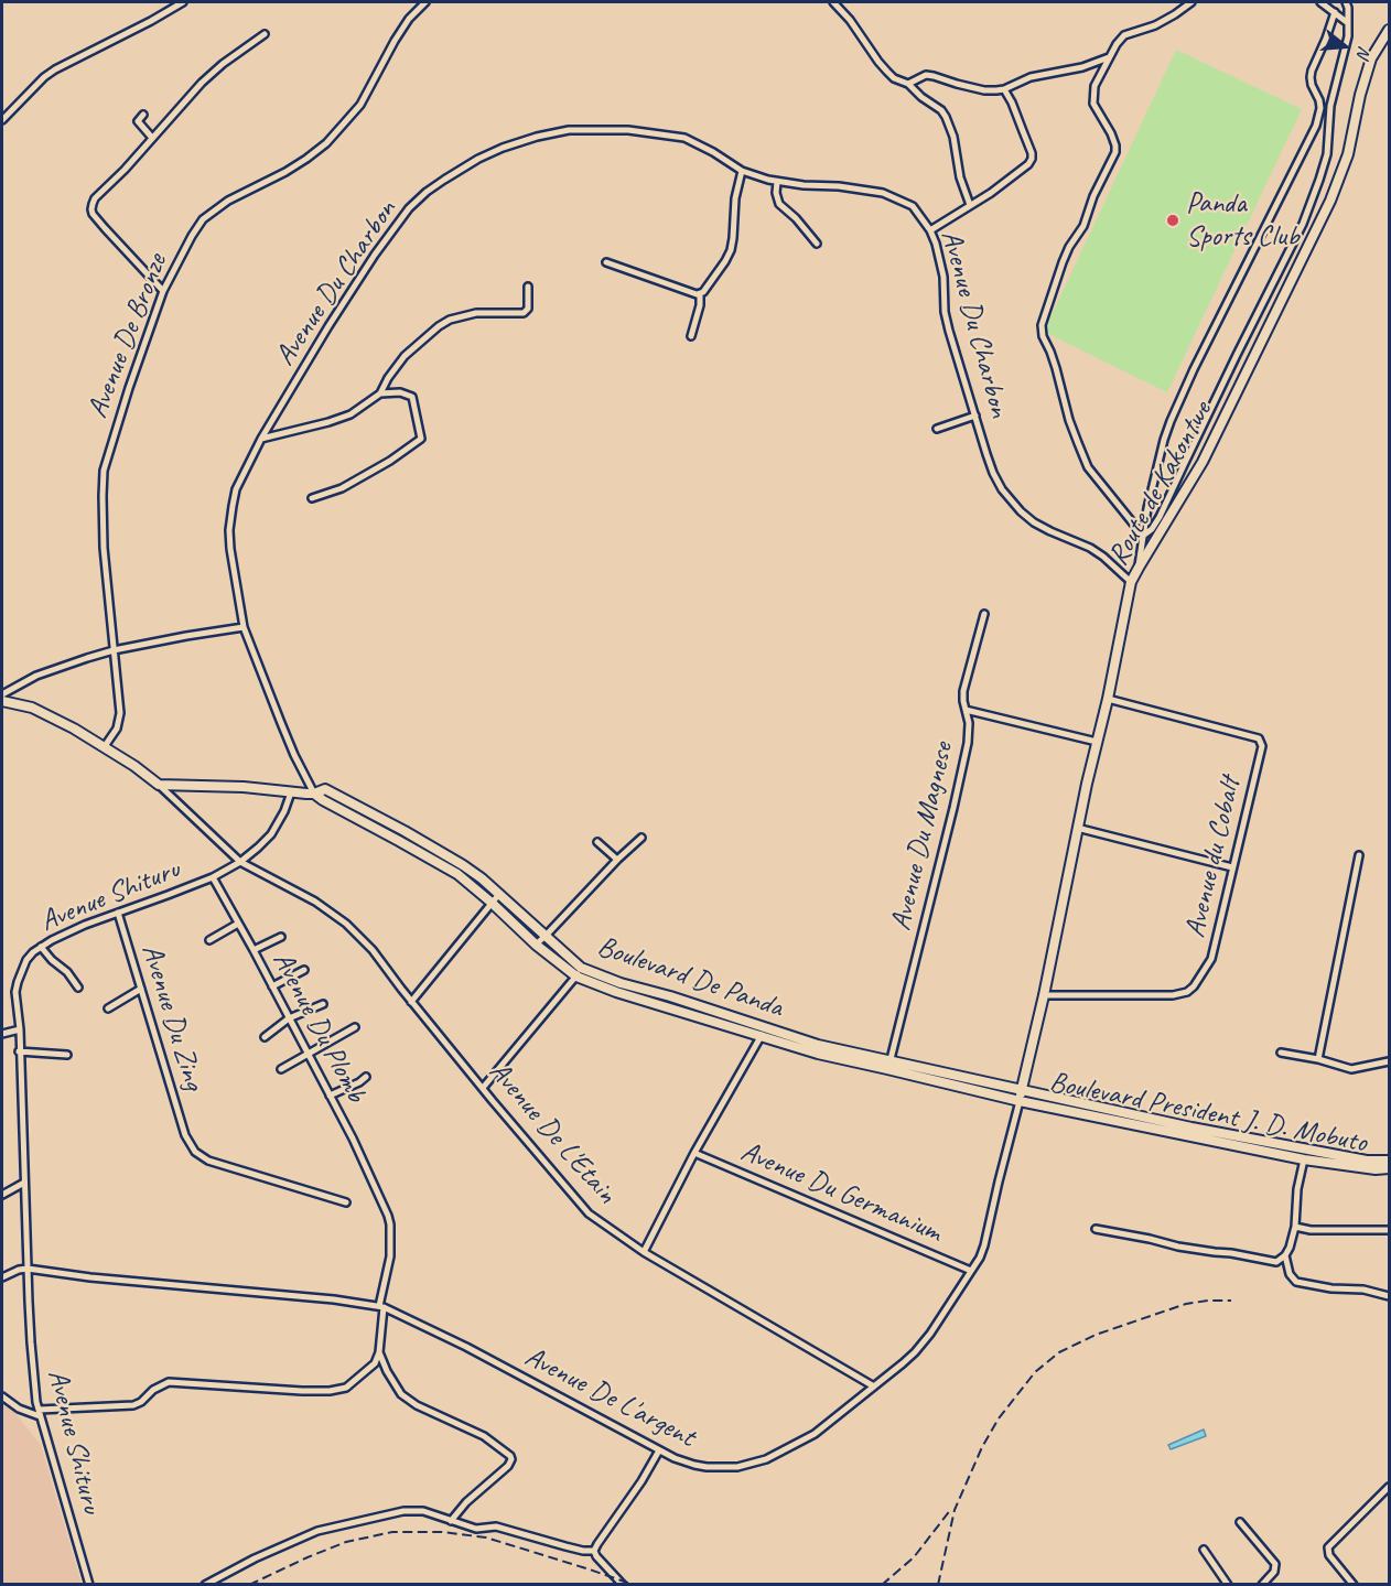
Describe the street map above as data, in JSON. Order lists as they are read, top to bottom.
{
  "streets": {
    "street": [
      "Avenue Du Charbon",
      "Avenue De Bronze",
      "Route de Kakontwe",
      "Avenue Du Magnese",
      "Avenue du Cobalt",
      "Avenue Shituru",
      "Boulevard De Panda",
      "Avenue Du Zing",
      "Avenue Du Plomb",
      "Boulevard President J. D. Mobuto",
      "Avenue De L'Etain",
      "Avenue Du Germanium",
      "Avenue De L'argent"
    ]
  },
  "crossings": [
    ["Avenue Du Charbon", "Route de Kakontwe"],
    ["Avenue Du Charbon", "Boulevard De Panda"],
    ["Route de Kakontwe", "Avenue du Cobalt"],
    ["Route de Kakontwe", "Boulevard De Panda"],
    ["Route de Kakontwe", "Boulevard President J. D. Mobuto"],
    ["Route de Kakontwe", "Avenue De L'argent"],
    ["Avenue Du Magnese", "Boulevard De Panda"],
    ["Avenue Shituru", "Boulevard De Panda"],
    ["Avenue Shituru", "Avenue Du Zing"],
    ["Avenue Shituru", "Avenue Du Plomb"],
    ["Avenue Shituru", "Avenue De L'Etain"],
    ["Avenue Shituru", "Avenue De L'argent"],
    ["Boulevard De Panda", "Boulevard President J. D. Mobuto"],
    ["Boulevard De Panda", "Avenue De L'Etain"],
    ["Boulevard De Panda", "Avenue De L'argent"],
    ["Avenue Du Plomb", "Avenue De L'argent"],
    ["Boulevard President J. D. Mobuto", "Avenue De L'argent"],
    ["Avenue De L'Etain", "Avenue De L'argent"],
    ["Avenue Du Germanium", "Avenue De L'argent"]
  ],
  "places": ["Panda Sports Club"],
  "north": "right"
}
